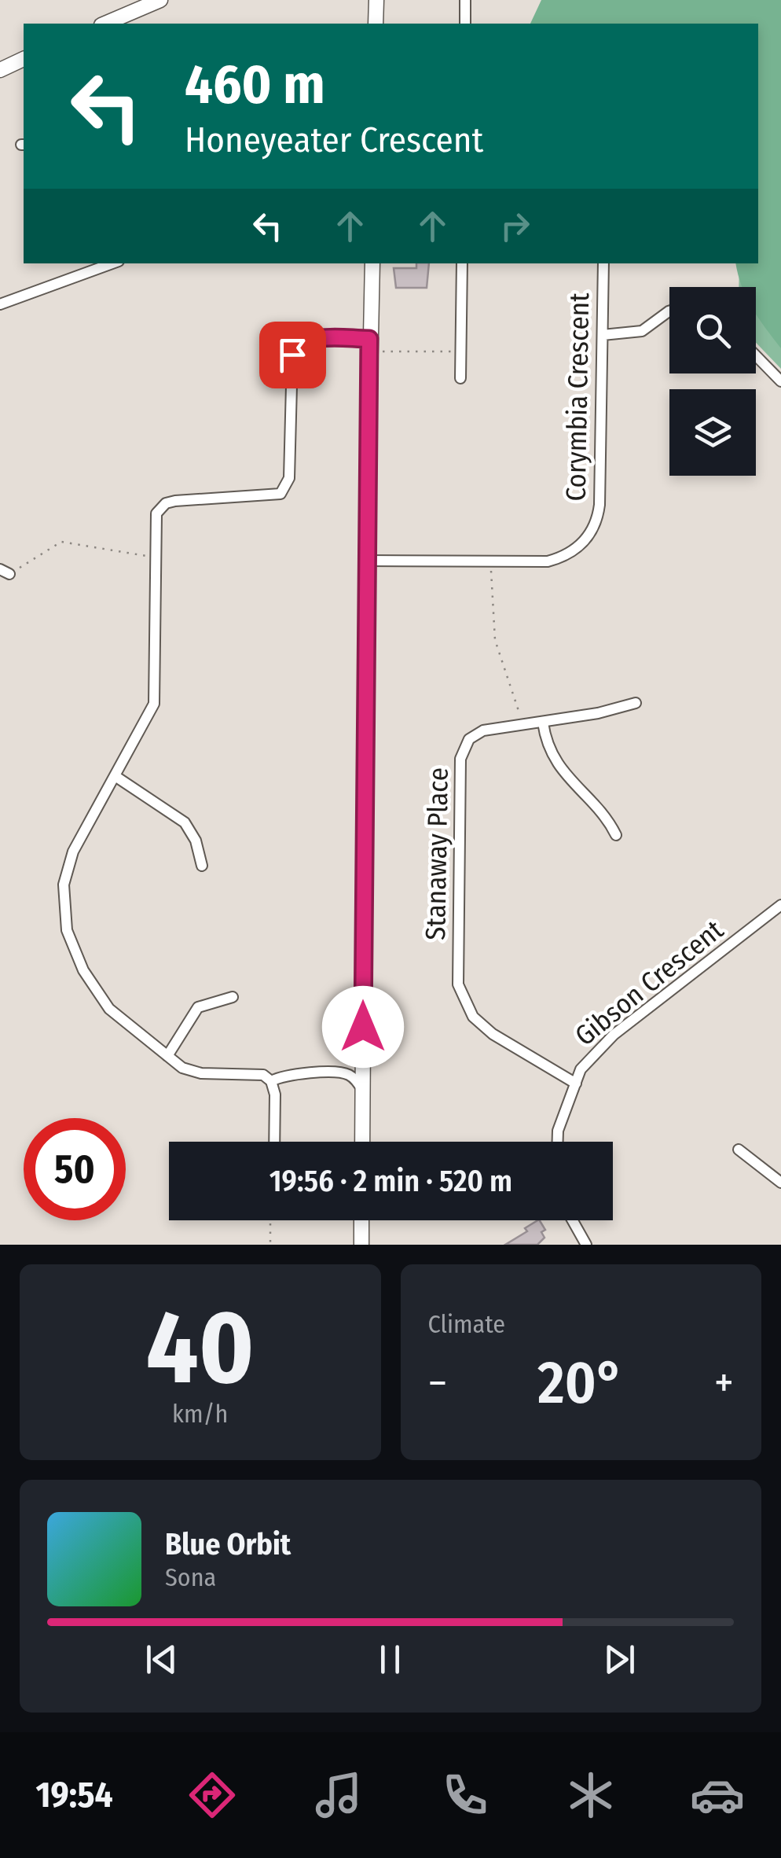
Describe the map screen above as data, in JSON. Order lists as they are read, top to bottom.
{
  "streets": {
    "street": ["Corymbia Crescent", "Stanaway Place", "Gibson Crescent"]
  },
  "crossings": [
    ["Stanaway Place", "Gibson Crescent"]
  ],
  "page": {
    "turn": ["460 m", "Honeyeater Crescent"],
    "limit": "50",
    "trip": "19:56 · 2 min · 520 m",
    "tile": [
      ["40", "km/h"],
      "Climate"
    ],
    "heat": ["−", "20°", "+"],
    "song": ["Blue Orbit", "Sona"],
    "tabs": "19:54"
  }
}
